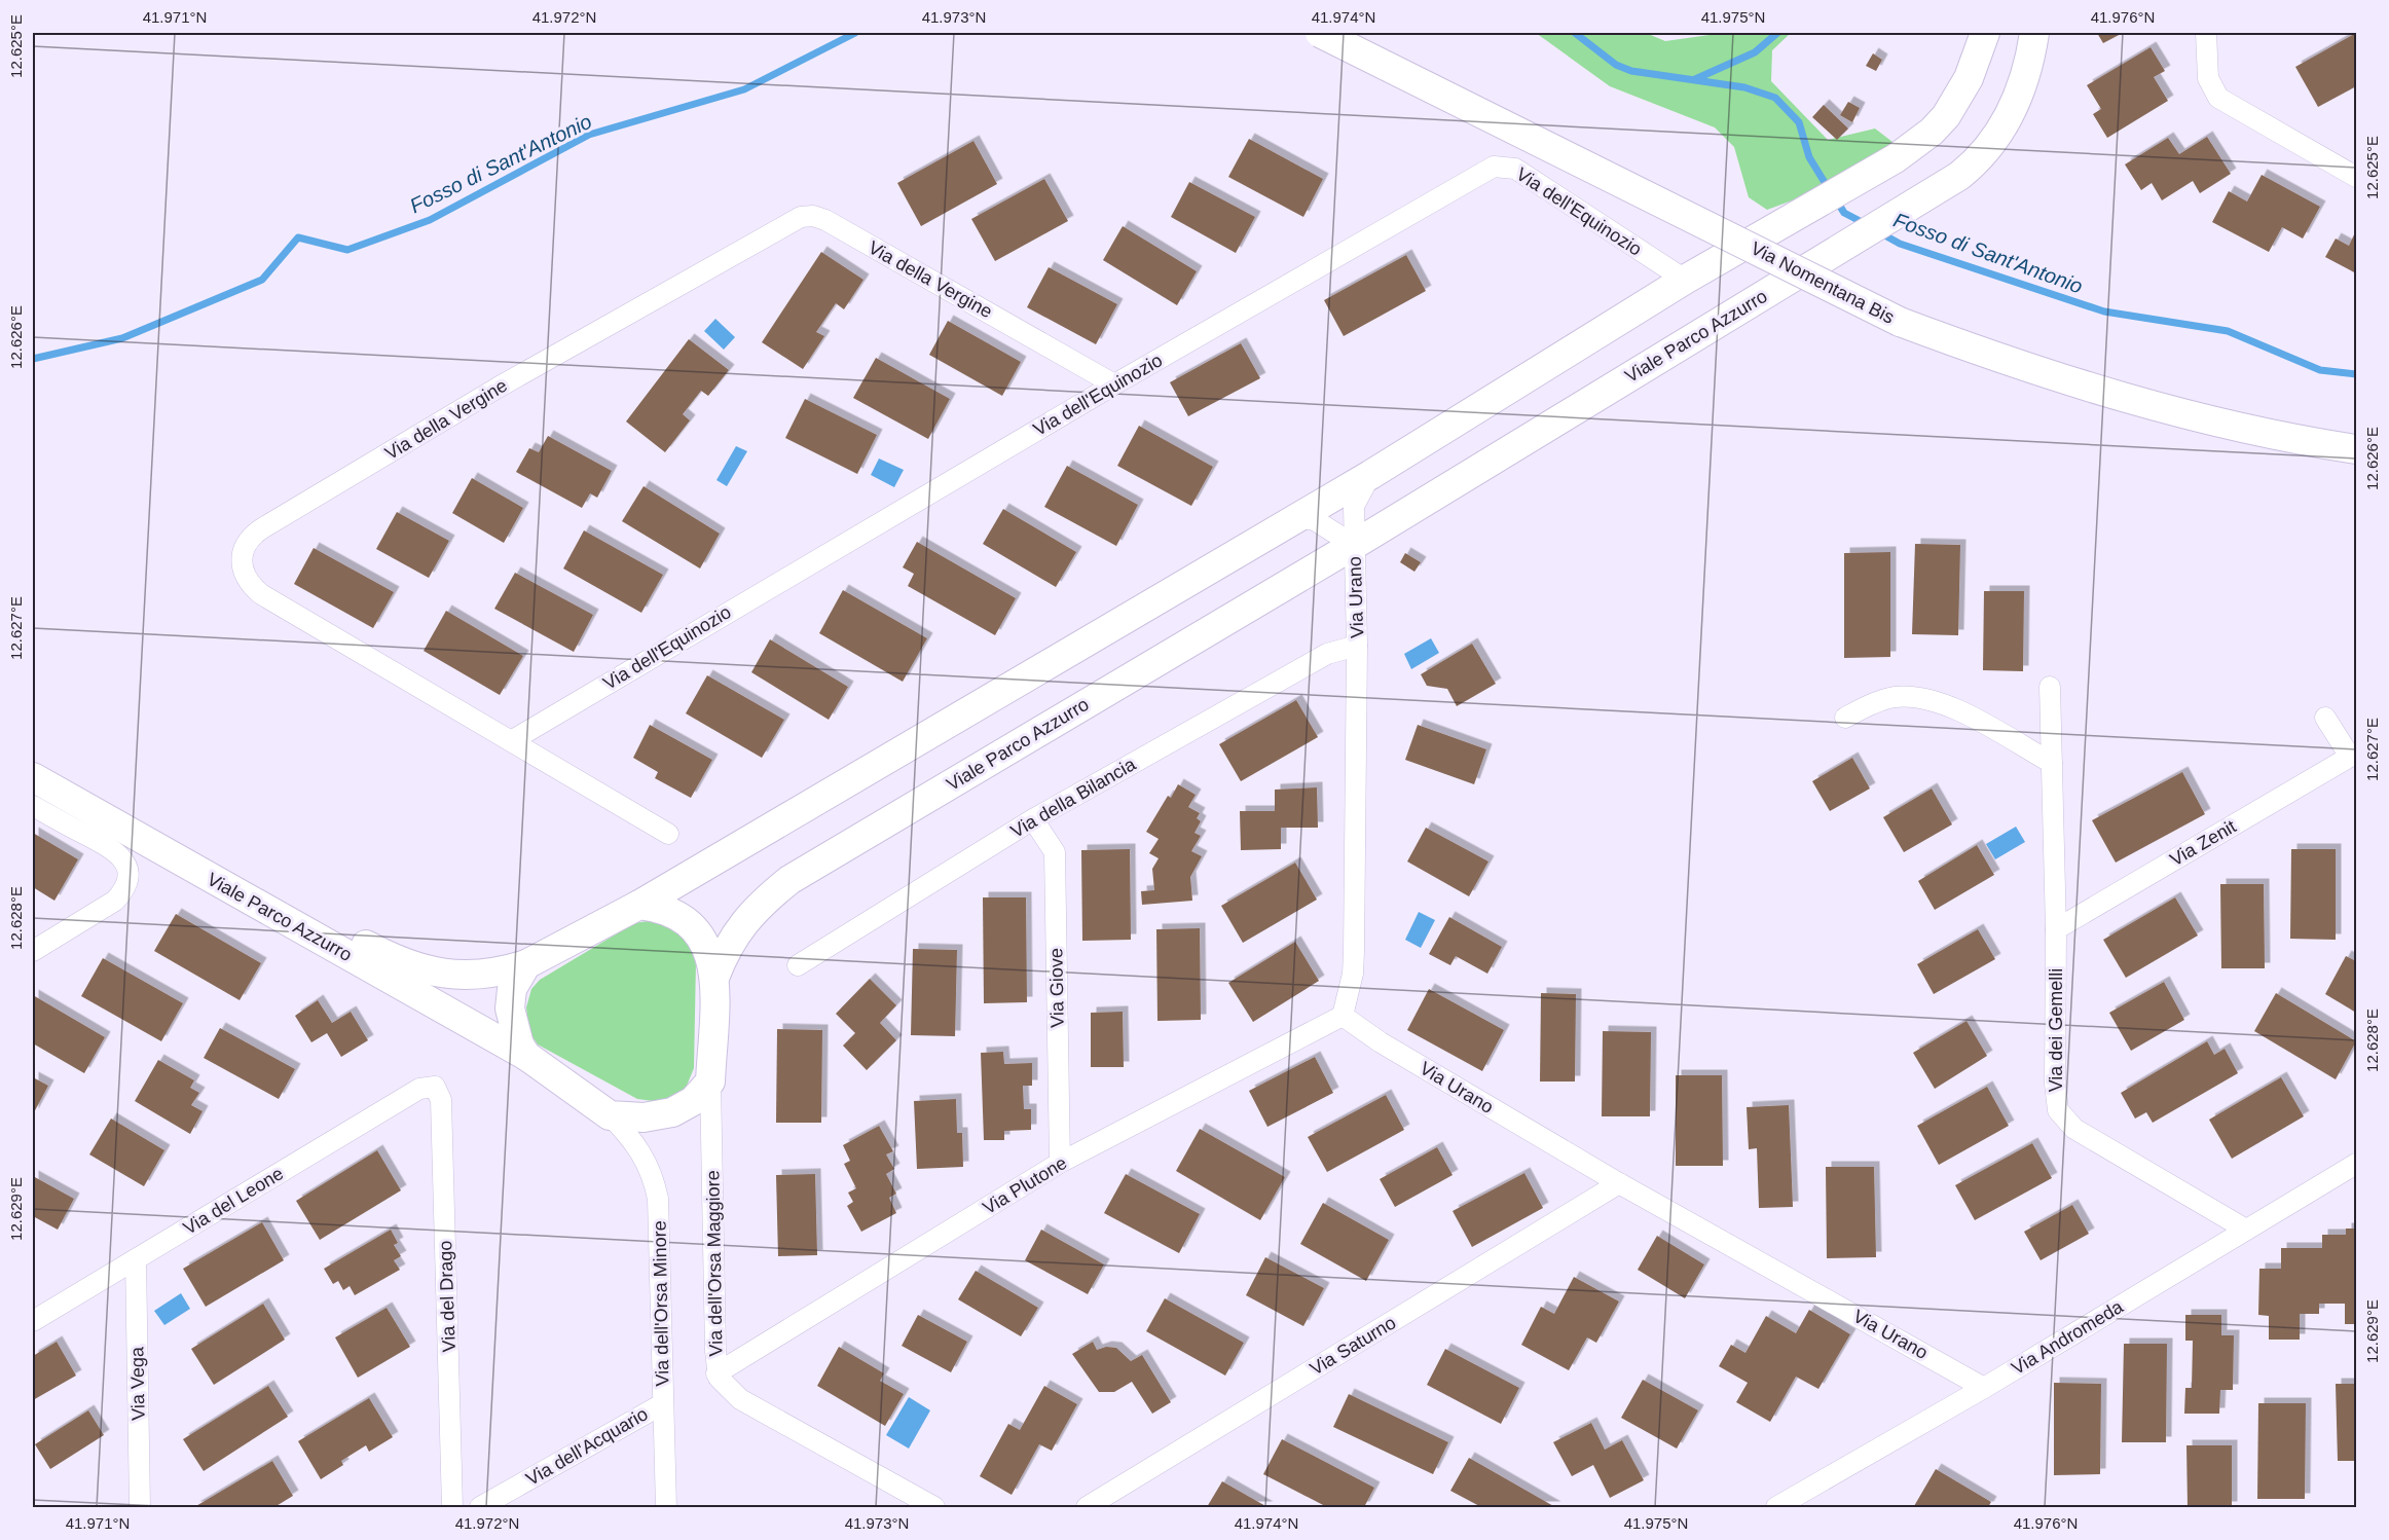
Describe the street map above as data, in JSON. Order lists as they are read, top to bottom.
{
  "streets": {
    "street": [
      "Via dell'Equinozio",
      "Via della Vergine",
      "Via Nomentana Bis",
      "Viale Parco Azzurro",
      "Via Urano",
      "Via della Bilancia",
      "Via Zenit",
      "Via Giove",
      "Via dei Gemelli",
      "Via Plutone",
      "Via del Leone",
      "Via dell'Orsa Maggiore",
      "Via del Drago",
      "Via dell'Orsa Minore",
      "Via Andromeda",
      "Via Saturno",
      "Via Vega",
      "Via dell'Acquario"
    ]
  },
  "crossings": [
    ["Via dell'Equinozio", "Via della Vergine"],
    ["Via dell'Equinozio", "Viale Parco Azzurro"],
    ["Viale Parco Azzurro", "Via Urano"],
    ["Viale Parco Azzurro", "Via dell'Orsa Maggiore"],
    ["Viale Parco Azzurro", "Via dell'Orsa Minore"],
    ["Via Urano", "Via della Bilancia"],
    ["Via Urano", "Via Plutone"],
    ["Via Urano", "Via Andromeda"],
    ["Via Urano", "Via Saturno"],
    ["Via della Bilancia", "Via Giove"],
    ["Via Zenit", "Via dei Gemelli"],
    ["Via Giove", "Via Plutone"],
    ["Via dei Gemelli", "Via Andromeda"],
    ["Via Plutone", "Via dell'Orsa Maggiore"],
    ["Via del Leone", "Via del Drago"],
    ["Via del Leone", "Via Vega"],
    ["Via dell'Orsa Maggiore", "Via dell'Orsa Minore"],
    ["Via dell'Orsa Minore", "Via dell'Acquario"]
  ],
  "water": ["Fosso di Sant'Antonio"],
  "coordinates": [
    "41.971°N",
    "41.972°N",
    "41.973°N",
    "41.974°N",
    "41.975°N",
    "41.976°N",
    "12.625°E",
    "12.626°E",
    "12.627°E",
    "12.628°E",
    "12.629°E"
  ]
}
